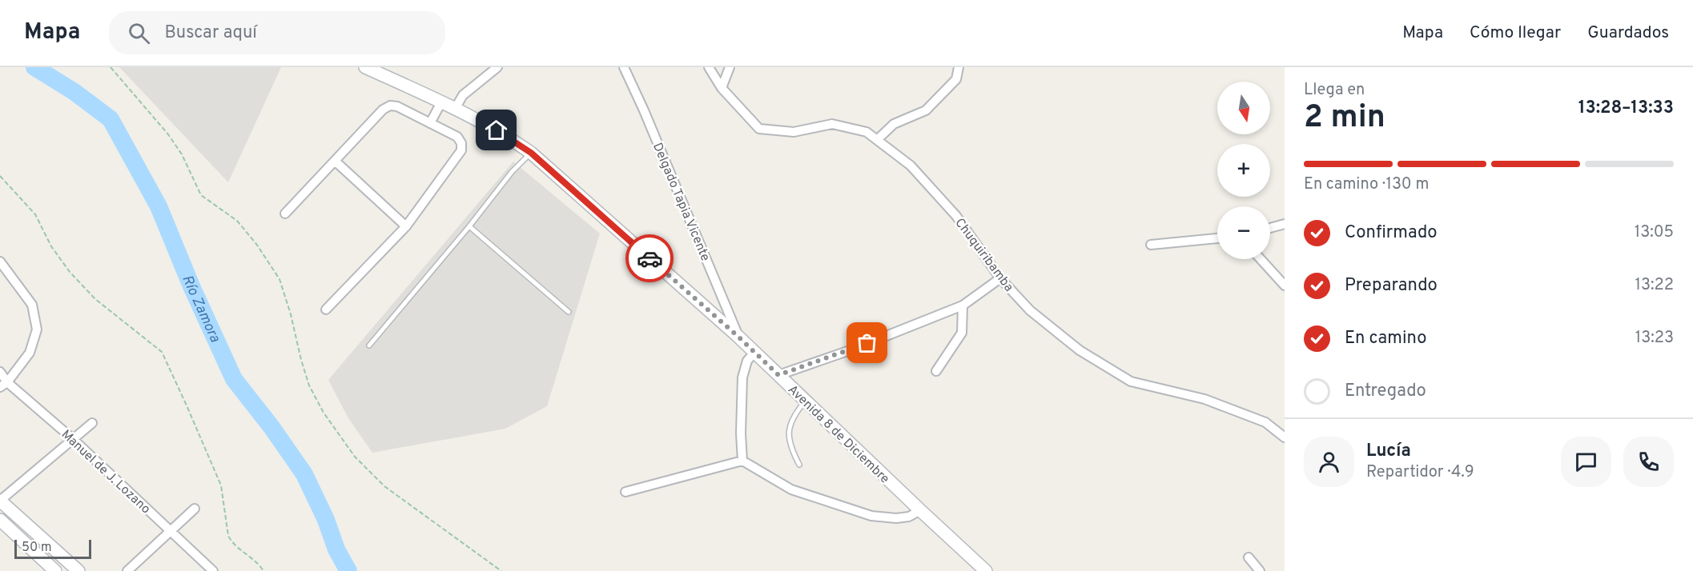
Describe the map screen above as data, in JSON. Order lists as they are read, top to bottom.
{
  "streets": {
    "main road": ["Avenida 8 de Diciembre"],
    "street": ["Delgado Tapia Vicente", "Chuquiribamba", "Manuel de J. Lozano"]
  },
  "crossings": [
    ["Delgado Tapia Vicente", "Avenida 8 de Diciembre"]
  ],
  "water": ["Río Zamora"],
  "scale_bar": "50 m",
  "north": "bottom",
  "page": {
    "header": "Mapa",
    "search": "Buscar aquí",
    "nav": ["Mapa", "Cómo llegar", "Guardados"],
    "heading": ["2 min", "Llega en", "13:28–13:33"],
    "panel": ["Lucía", "Repartidor · 4.9"],
    "map_buttons": ["+", "−"],
    "bar": "En camino · 130 m",
    "list": [
      ["Confirmado", "13:05"],
      ["Preparando", "13:22"],
      ["En camino", "13:23"],
      "Entregado"
    ],
    "scale": "50 m"
  }
}
